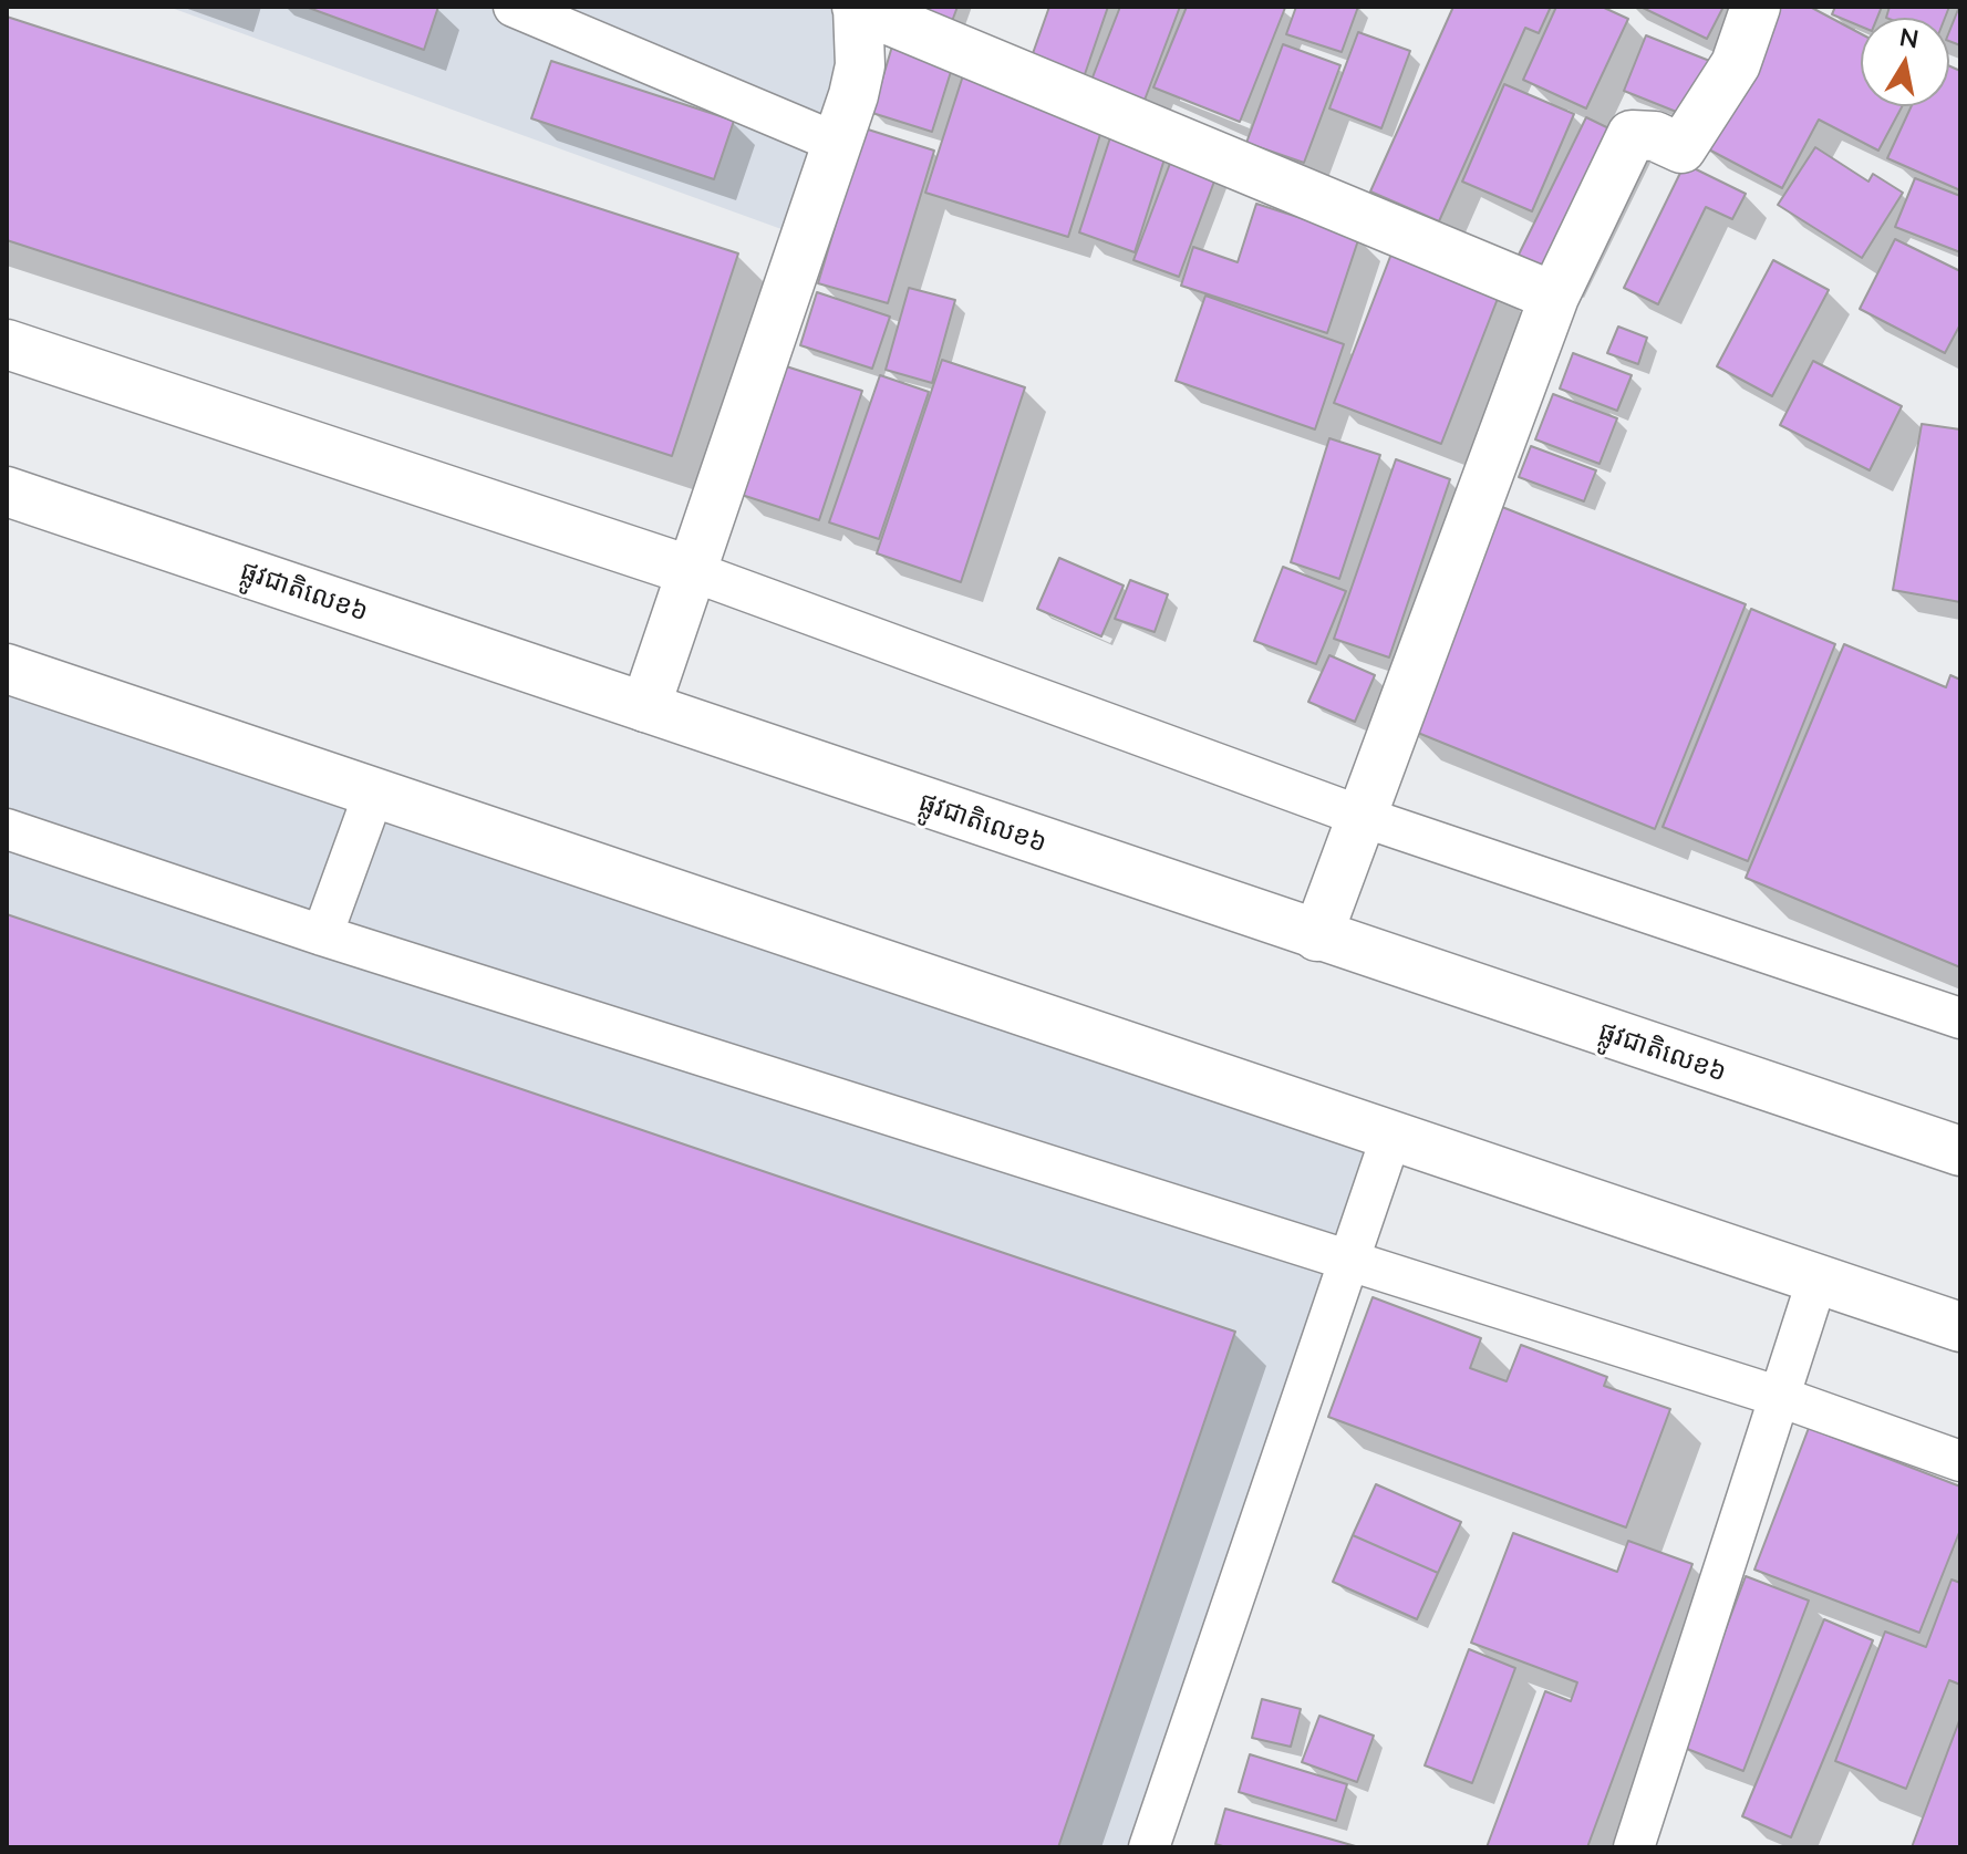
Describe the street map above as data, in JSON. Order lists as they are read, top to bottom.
{
  "streets": {
    "main road": ["ផ្លូវជាតិលេខ៦"]
  },
  "north": "top"
}
